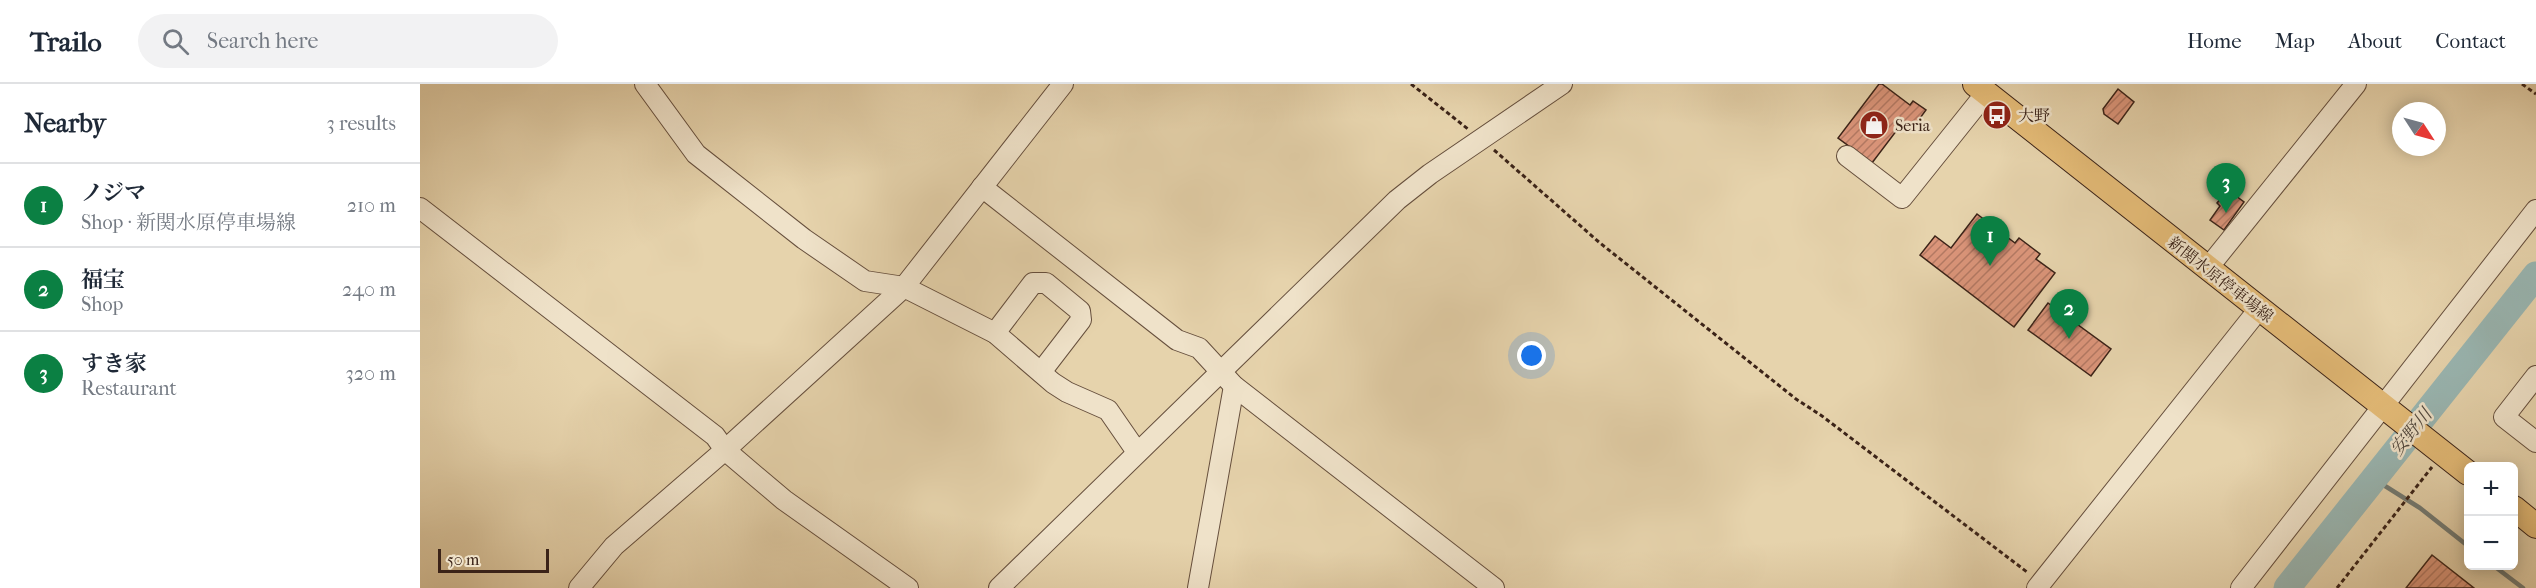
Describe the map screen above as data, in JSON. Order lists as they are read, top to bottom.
{
  "streets": {
    "main road": ["新関水原停車場線"]
  },
  "water": ["安野川"],
  "places": {
    "bus stop": ["大野"],
    "shop": ["Seria"]
  },
  "scale_bar": "50 m",
  "north": "bottom right",
  "page": {
    "header": "Trailo",
    "search": "Search here",
    "nav": [
      "Home",
      "Map",
      "About",
      "Contact"
    ],
    "heading": ["Nearby", "3 results"],
    "list": [
      {
        "mark": "1",
        "name": "ノジマ",
        "note": "Shop · 新関水原停車場線",
        "value": "210 m"
      },
      {
        "mark": "2",
        "name": "福宝",
        "note": "Shop",
        "value": "240 m"
      },
      {
        "mark": "3",
        "name": "すき家",
        "note": "Restaurant",
        "value": "320 m"
      }
    ],
    "pins": ["3", "1", "2"],
    "map_buttons": ["+", "−"],
    "scale": "50 m"
  }
}
